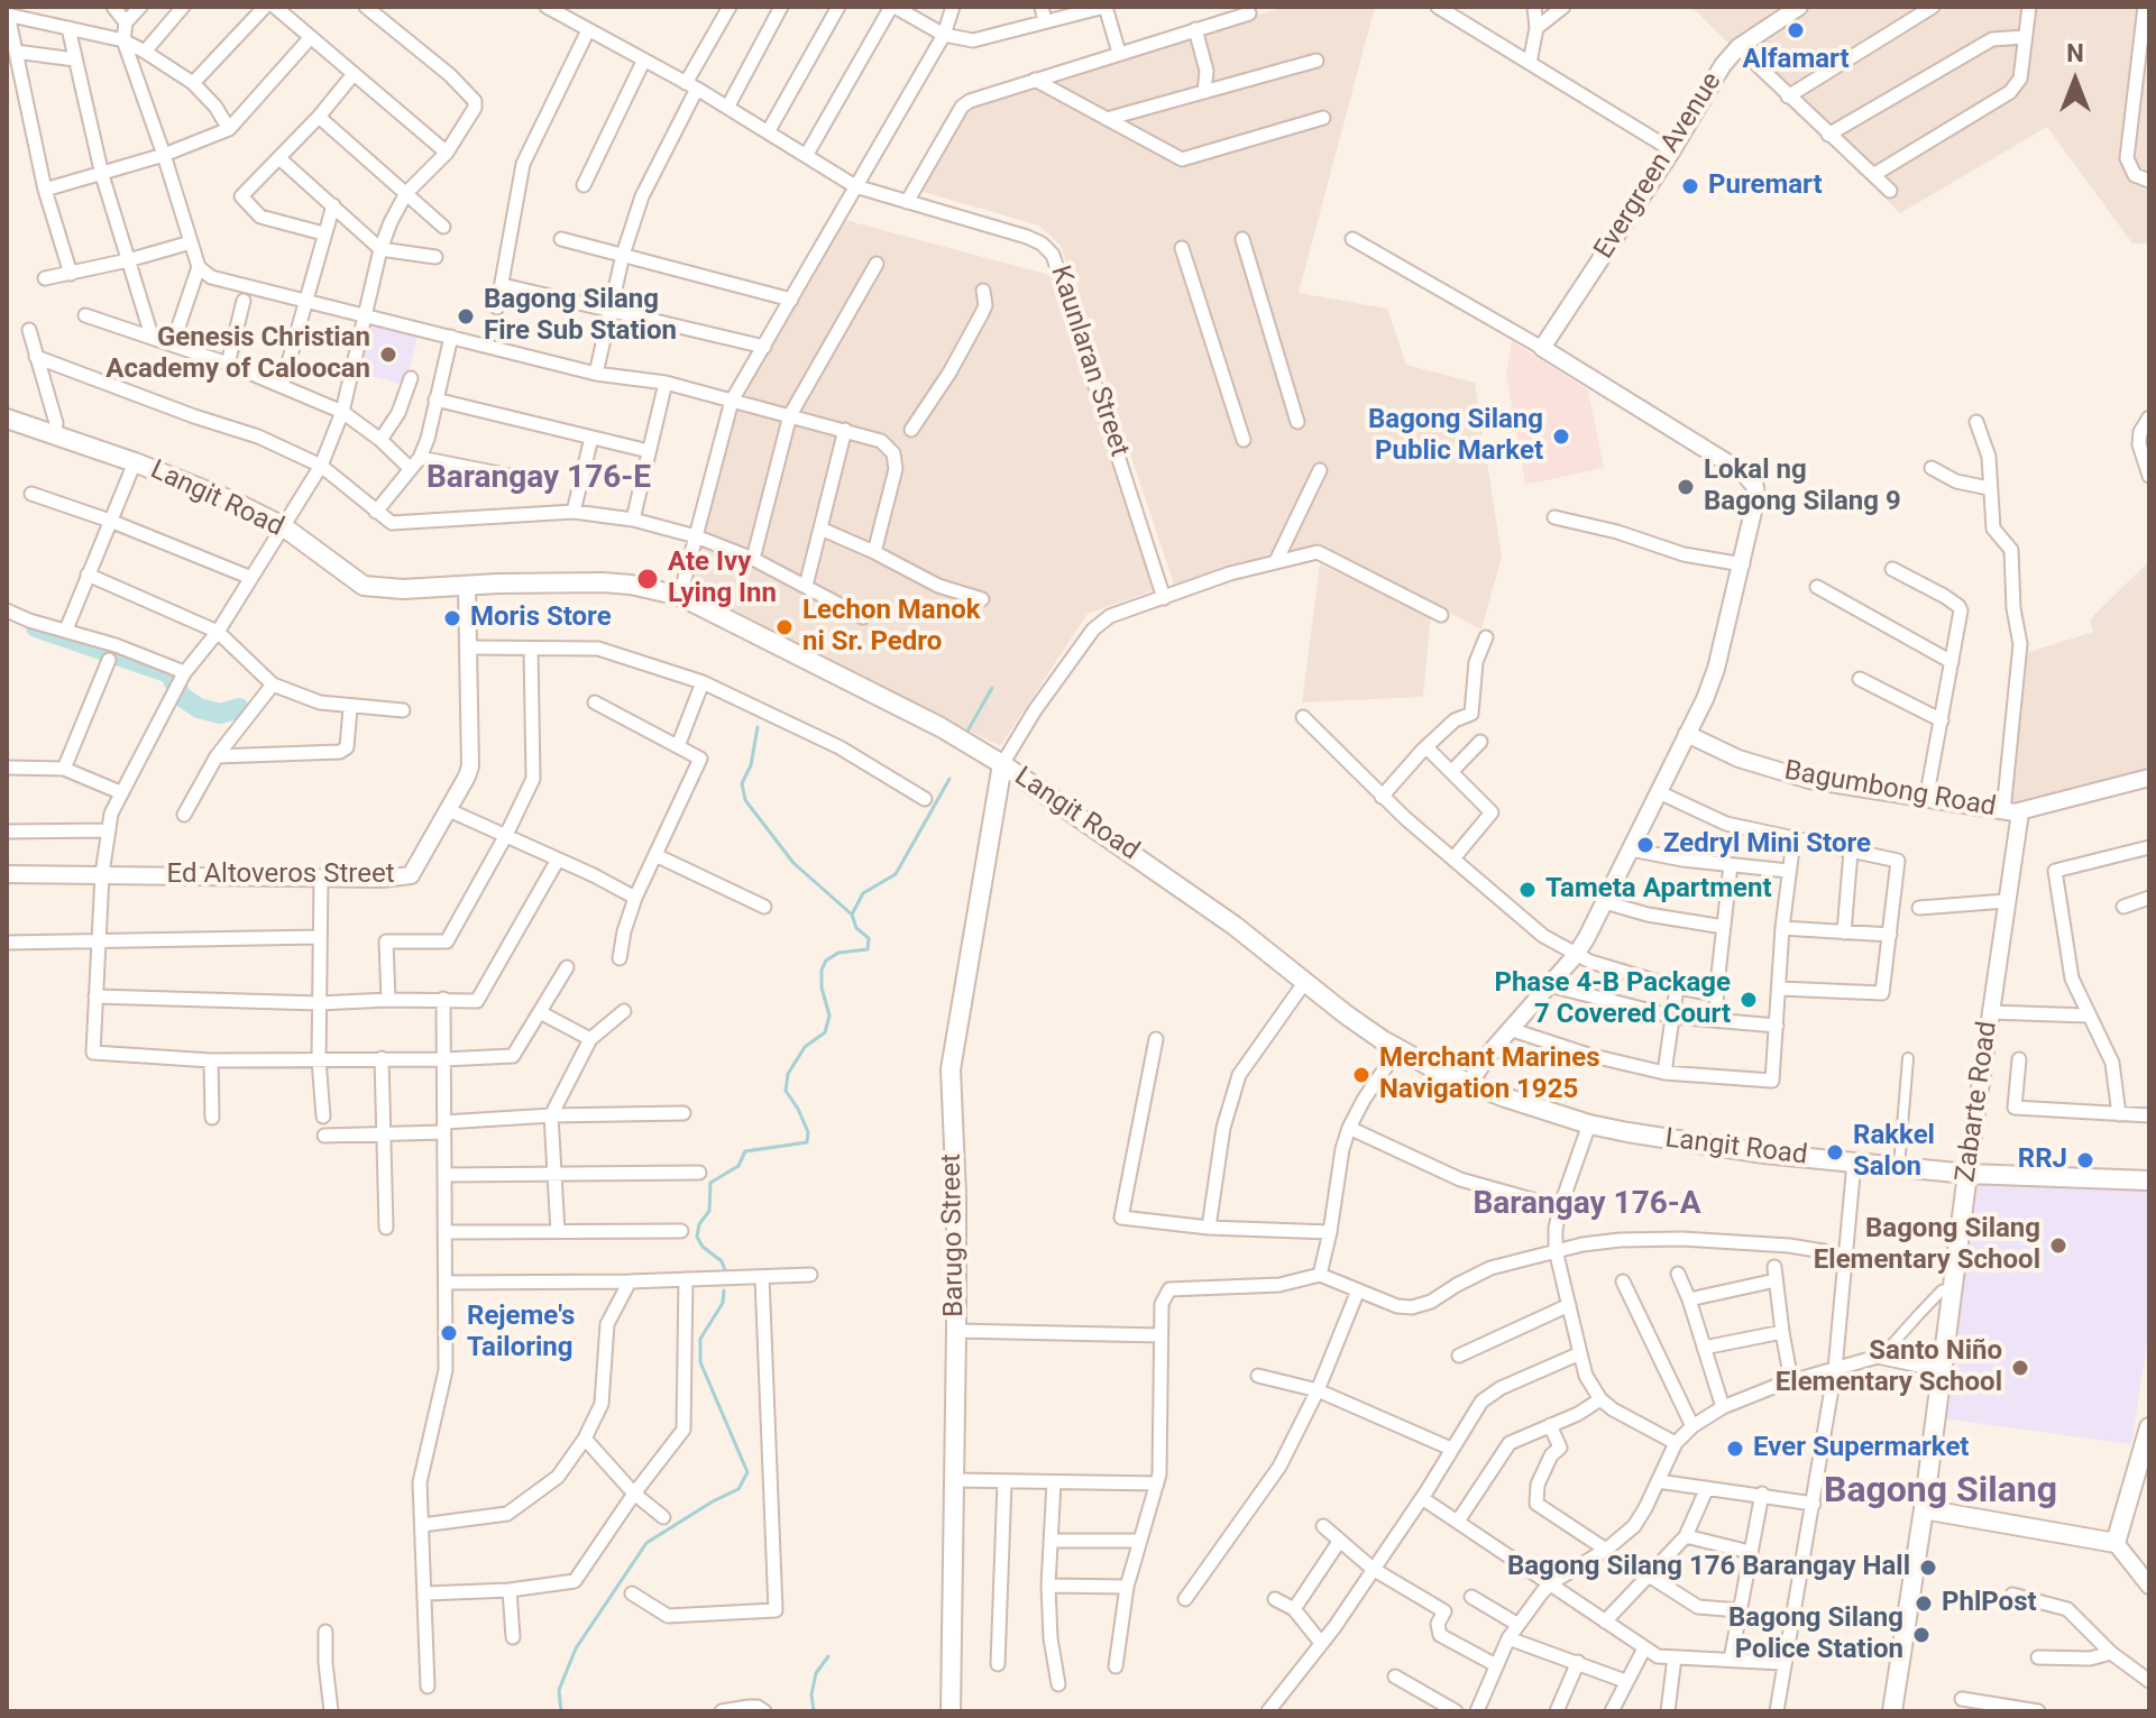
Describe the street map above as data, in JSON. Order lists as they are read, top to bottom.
{
  "streets": {
    "main road": ["Langit Road", "Zabarte Road", "Barugo Street"],
    "street": [
      "Evergreen Avenue",
      "Kaunlaran Street",
      "Bagumbong Road",
      "Ed Altoveros Street"
    ]
  },
  "crossings": [
    ["Langit Road", "Ed Altoveros Street"],
    ["Langit Road", "Zabarte Road"],
    ["Langit Road", "Barugo Street"],
    ["Bagumbong Road", "Zabarte Road"]
  ],
  "districts": ["Barangay 176-E", "Barangay 176-A", "Bagong Silang"],
  "places": [
    "Alfamart",
    "Puremart",
    "Bagong Silang Fire Sub Station",
    "Genesis Christian Academy of Caloocan",
    "Bagong Silang Public Market",
    "Lokal ng Bagong Silang 9",
    "Ate Ivy Lying Inn",
    "Moris Store",
    "Lechon Manok ni Sr. Pedro",
    "Zedryl Mini Store",
    "Tameta Apartment",
    "Phase 4-B Package 7 Covered Court",
    "Merchant Marines Navigation 1925",
    "Rakkel Salon",
    "RRJ",
    "Bagong Silang Elementary School",
    "Rejeme's Tailoring",
    "Santo Niño Elementary School",
    "Ever Supermarket",
    "Bagong Silang 176 Barangay Hall",
    "PhlPost",
    "Bagong Silang Police Station"
  ],
  "north": "top"
}
